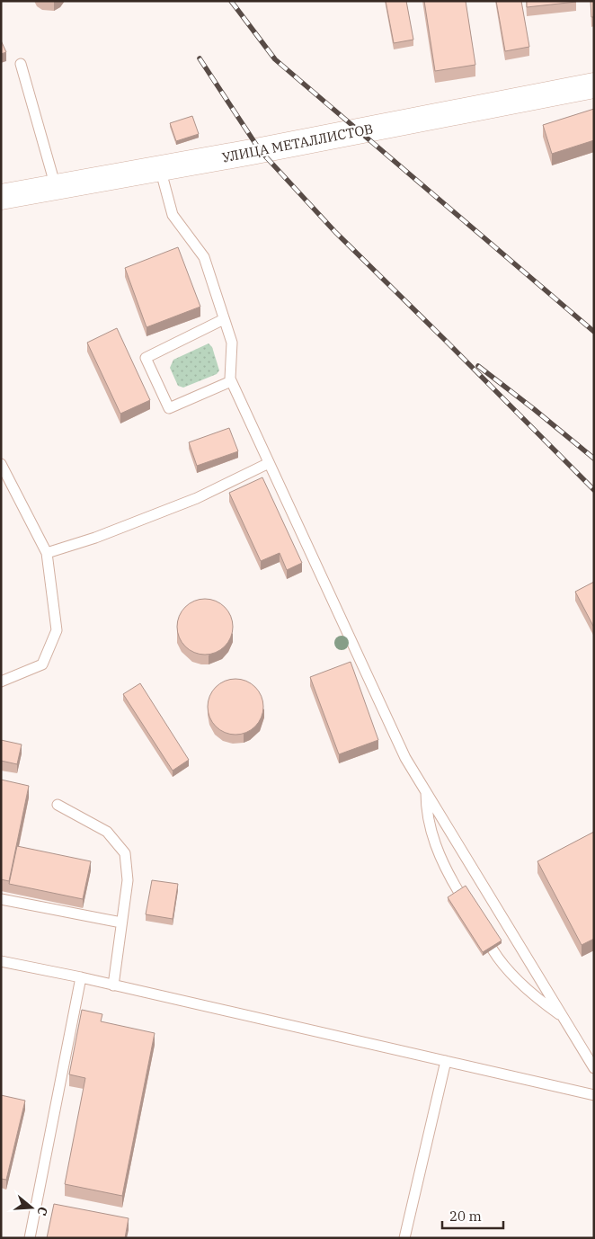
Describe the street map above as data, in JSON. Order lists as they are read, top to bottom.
{
  "streets": {
    "street": ["УЛИЦА МЕТАЛЛИСТОВ"]
  },
  "scale_bar": "20 m",
  "north": "right"
}
